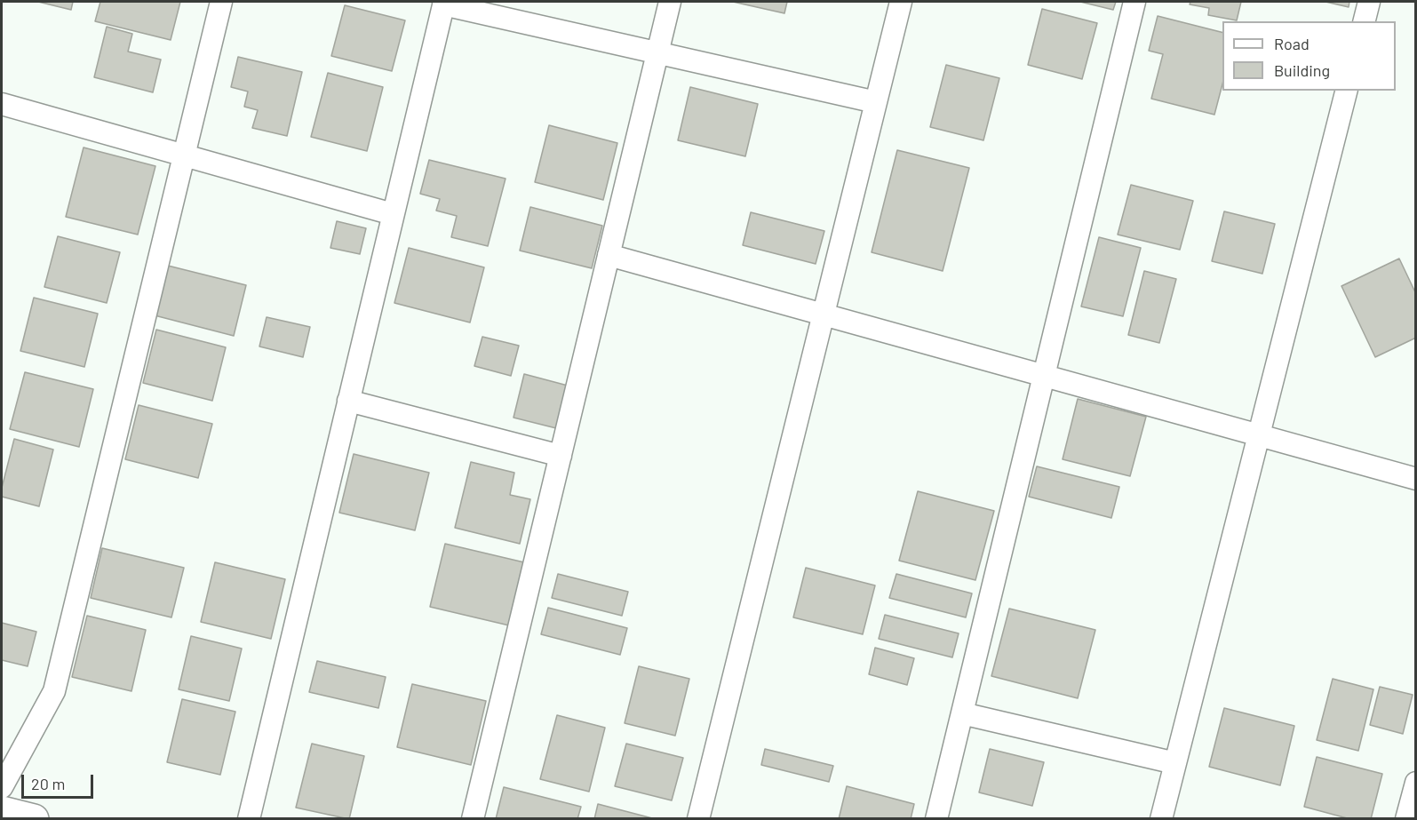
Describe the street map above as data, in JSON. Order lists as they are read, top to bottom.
{
  "legend": ["Road", "Building"],
  "scale_bar": "20 m"
}
